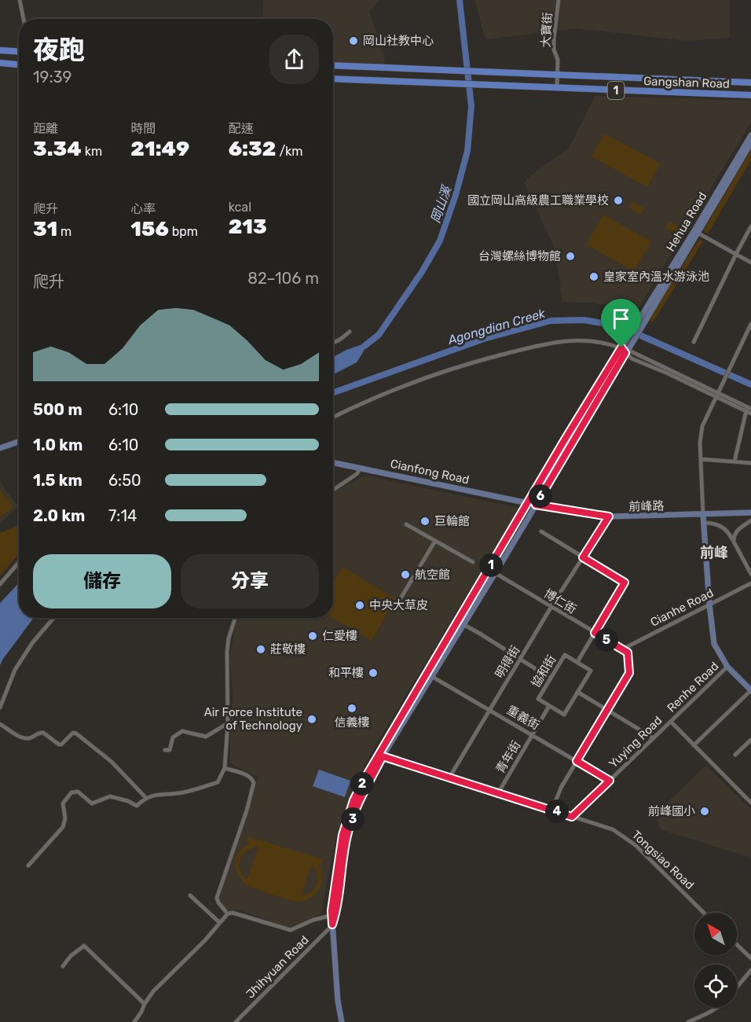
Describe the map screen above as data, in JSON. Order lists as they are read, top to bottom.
{
  "streets": {
    "main road": ["Gangshan Road", "1"],
    "street": [
      "大寶街",
      "Hehua Road",
      "Cianfong Road",
      "前峰路",
      "博仁街",
      "Cianhe Road",
      "明得街",
      "協和街",
      "Renhe Road",
      "重義街",
      "Yuying Road",
      "青年街",
      "Tongsiao Road",
      "Jhihyuan Road"
    ]
  },
  "crossings": [
    ["大寶街", "Gangshan Road"],
    ["Cianfong Road", "前峰路"],
    ["前峰路", "明得街"],
    ["博仁街", "Cianhe Road"],
    ["博仁街", "明得街"],
    ["明得街", "重義街"],
    ["明得街", "Tongsiao Road"],
    ["協和街", "青年街"],
    ["Renhe Road", "Yuying Road"],
    ["重義街", "Yuying Road"],
    ["重義街", "青年街"],
    ["Yuying Road", "Tongsiao Road"],
    ["青年街", "Tongsiao Road"]
  ],
  "districts": ["前峰"],
  "water": ["岡山溪", "Agongdian Creek"],
  "places": [
    "岡山社教中心",
    "國立岡山高級農工職業學校",
    "台灣螺絲博物館",
    "皇家室內溫水游泳池",
    "巨輪館",
    "航空館",
    "中央大草皮",
    "仁愛樓",
    "莊敬樓",
    "和平樓",
    "信義樓",
    "Air Force Institute of Technology",
    "前峰國小"
  ],
  "north": "top left",
  "page": {
    "heading": ["夜跑", "19:39"],
    "stats": [
      ["距離", "3.34 km"],
      ["時間", "21:49"],
      ["配速", "6:32 /km"],
      ["爬升", "31 m"],
      ["心率", "156 bpm"],
      ["kcal", "213"]
    ],
    "chart": ["爬升", "82–106 m"],
    "list": [
      {
        "name": "500 m",
        "note": "6:10"
      },
      {
        "name": "1.0 km",
        "note": "6:10"
      },
      {
        "name": "1.5 km",
        "note": "6:50"
      },
      {
        "name": "2.0 km",
        "note": "7:14"
      }
    ],
    "pins": [
      "6",
      "1",
      "5",
      "2",
      "4",
      "3"
    ],
    "buttons": ["儲存", "分享"]
  }
}
